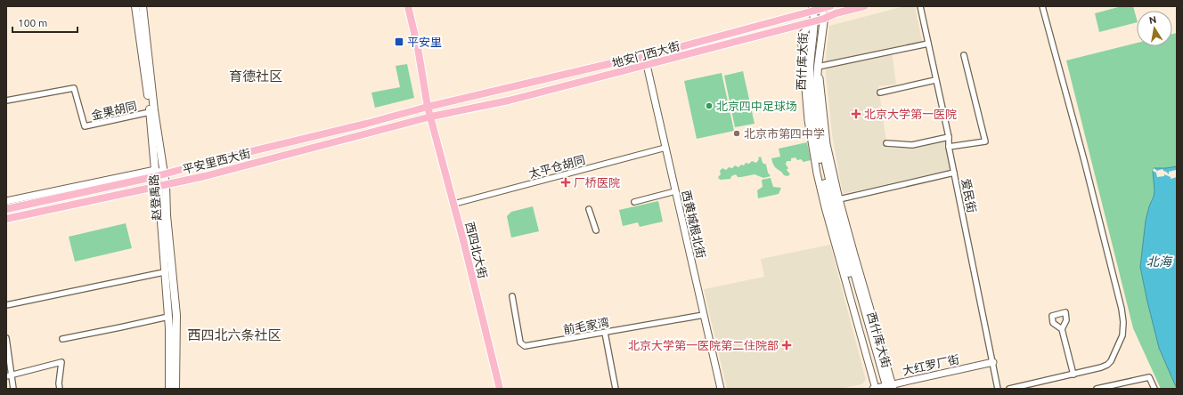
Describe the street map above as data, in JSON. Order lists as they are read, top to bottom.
{
  "streets": {
    "main road": [
      "地安门西大街",
      "西什库大街",
      "平安里西大街",
      "赵登禹路",
      "西四北大街"
    ],
    "street": [
      "金果胡同",
      "太平仓胡同",
      "爱民街",
      "西黄城根北街",
      "前毛家湾",
      "大红罗厂街"
    ]
  },
  "crossings": [
    ["地安门西大街", "西什库大街"],
    ["地安门西大街", "平安里西大街"],
    ["地安门西大街", "西黄城根北街"],
    ["地安门西大街", "西四北大街"],
    ["西什库大街", "大红罗厂街"],
    ["金果胡同", "赵登禹路"],
    ["平安里西大街", "赵登禹路"],
    ["平安里西大街", "西四北大街"],
    ["太平仓胡同", "西黄城根北街"],
    ["太平仓胡同", "西四北大街"],
    ["爱民街", "大红罗厂街"],
    ["西黄城根北街", "前毛家湾"]
  ],
  "districts": ["育德社区", "西四北六条社区"],
  "water": ["北海"],
  "places": {
    "transit": ["平安里"],
    "other": ["北京四中足球场", "北京市第四中学"],
    "health": ["北京大学第一医院", "厂桥医院", "北京大学第一医院第二住院部"]
  },
  "scale_bar": "100 m",
  "north": "top"
}
